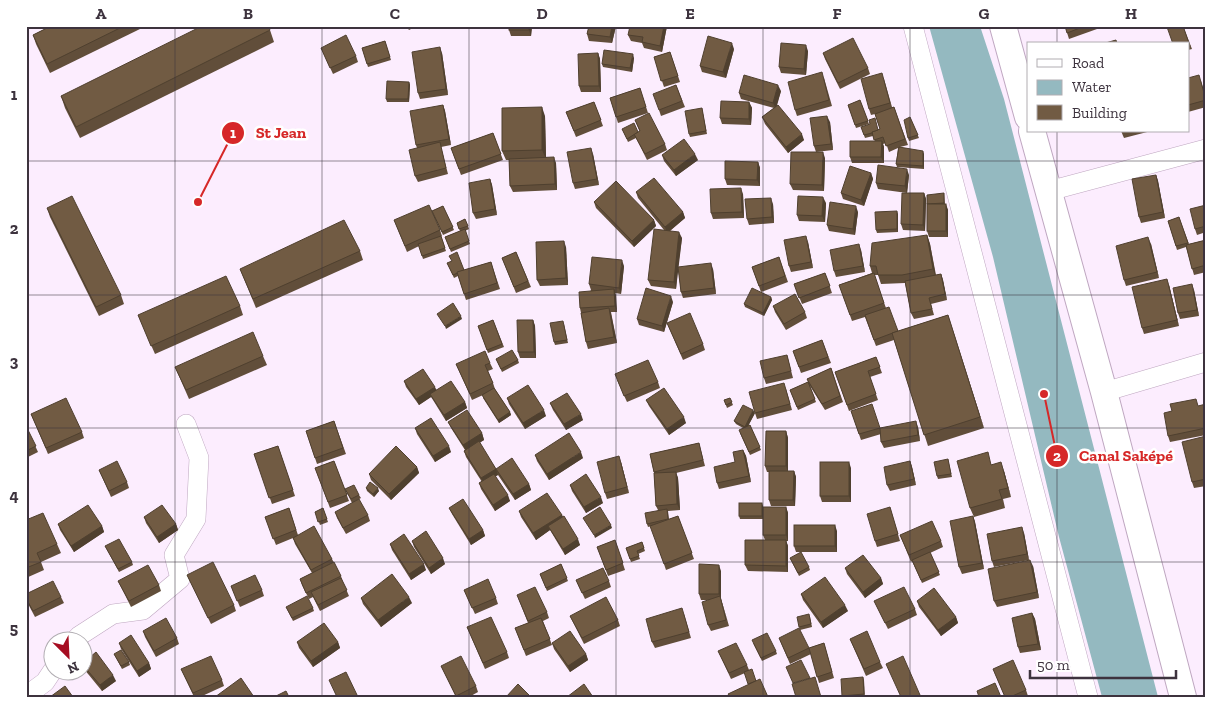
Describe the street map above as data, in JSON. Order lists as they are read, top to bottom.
{
  "places": ["St Jean", "Canal Saképé"],
  "legend": ["Road", "Water", "Building"],
  "scale_bar": "50 m",
  "north": "bottom right",
  "grid": {
    "columns": [
      "A",
      "B",
      "C",
      "D",
      "E",
      "F",
      "G",
      "H"
    ],
    "rows": [
      "1",
      "2",
      "3",
      "4",
      "5"
    ]
  }
}
